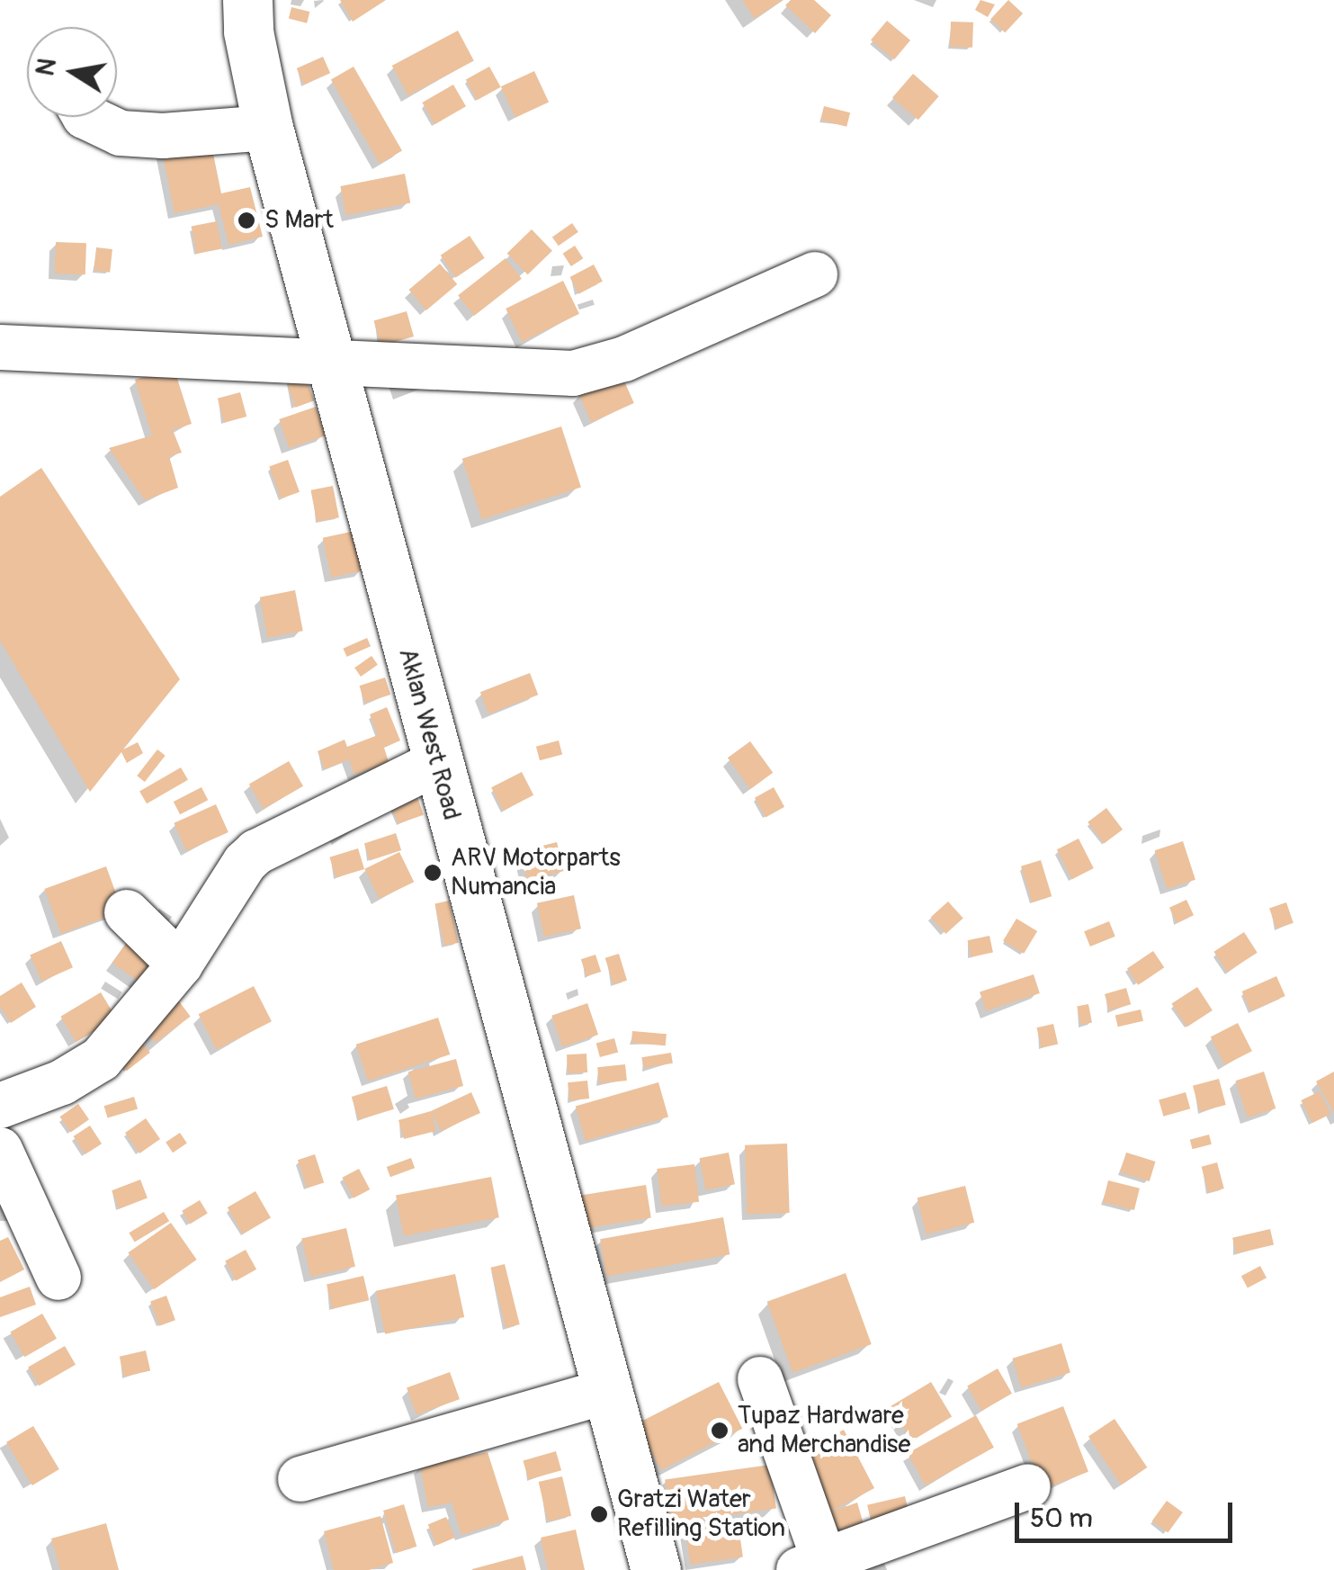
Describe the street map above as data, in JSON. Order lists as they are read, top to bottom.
{
  "streets": {
    "main road": ["Aklan West Road"]
  },
  "places": [
    "S Mart",
    "ARV Motorparts Numancia",
    "Tupaz Hardware and Merchandise",
    "Gratzi Water Refilling Station"
  ],
  "scale_bar": "50 m",
  "north": "left"
}
